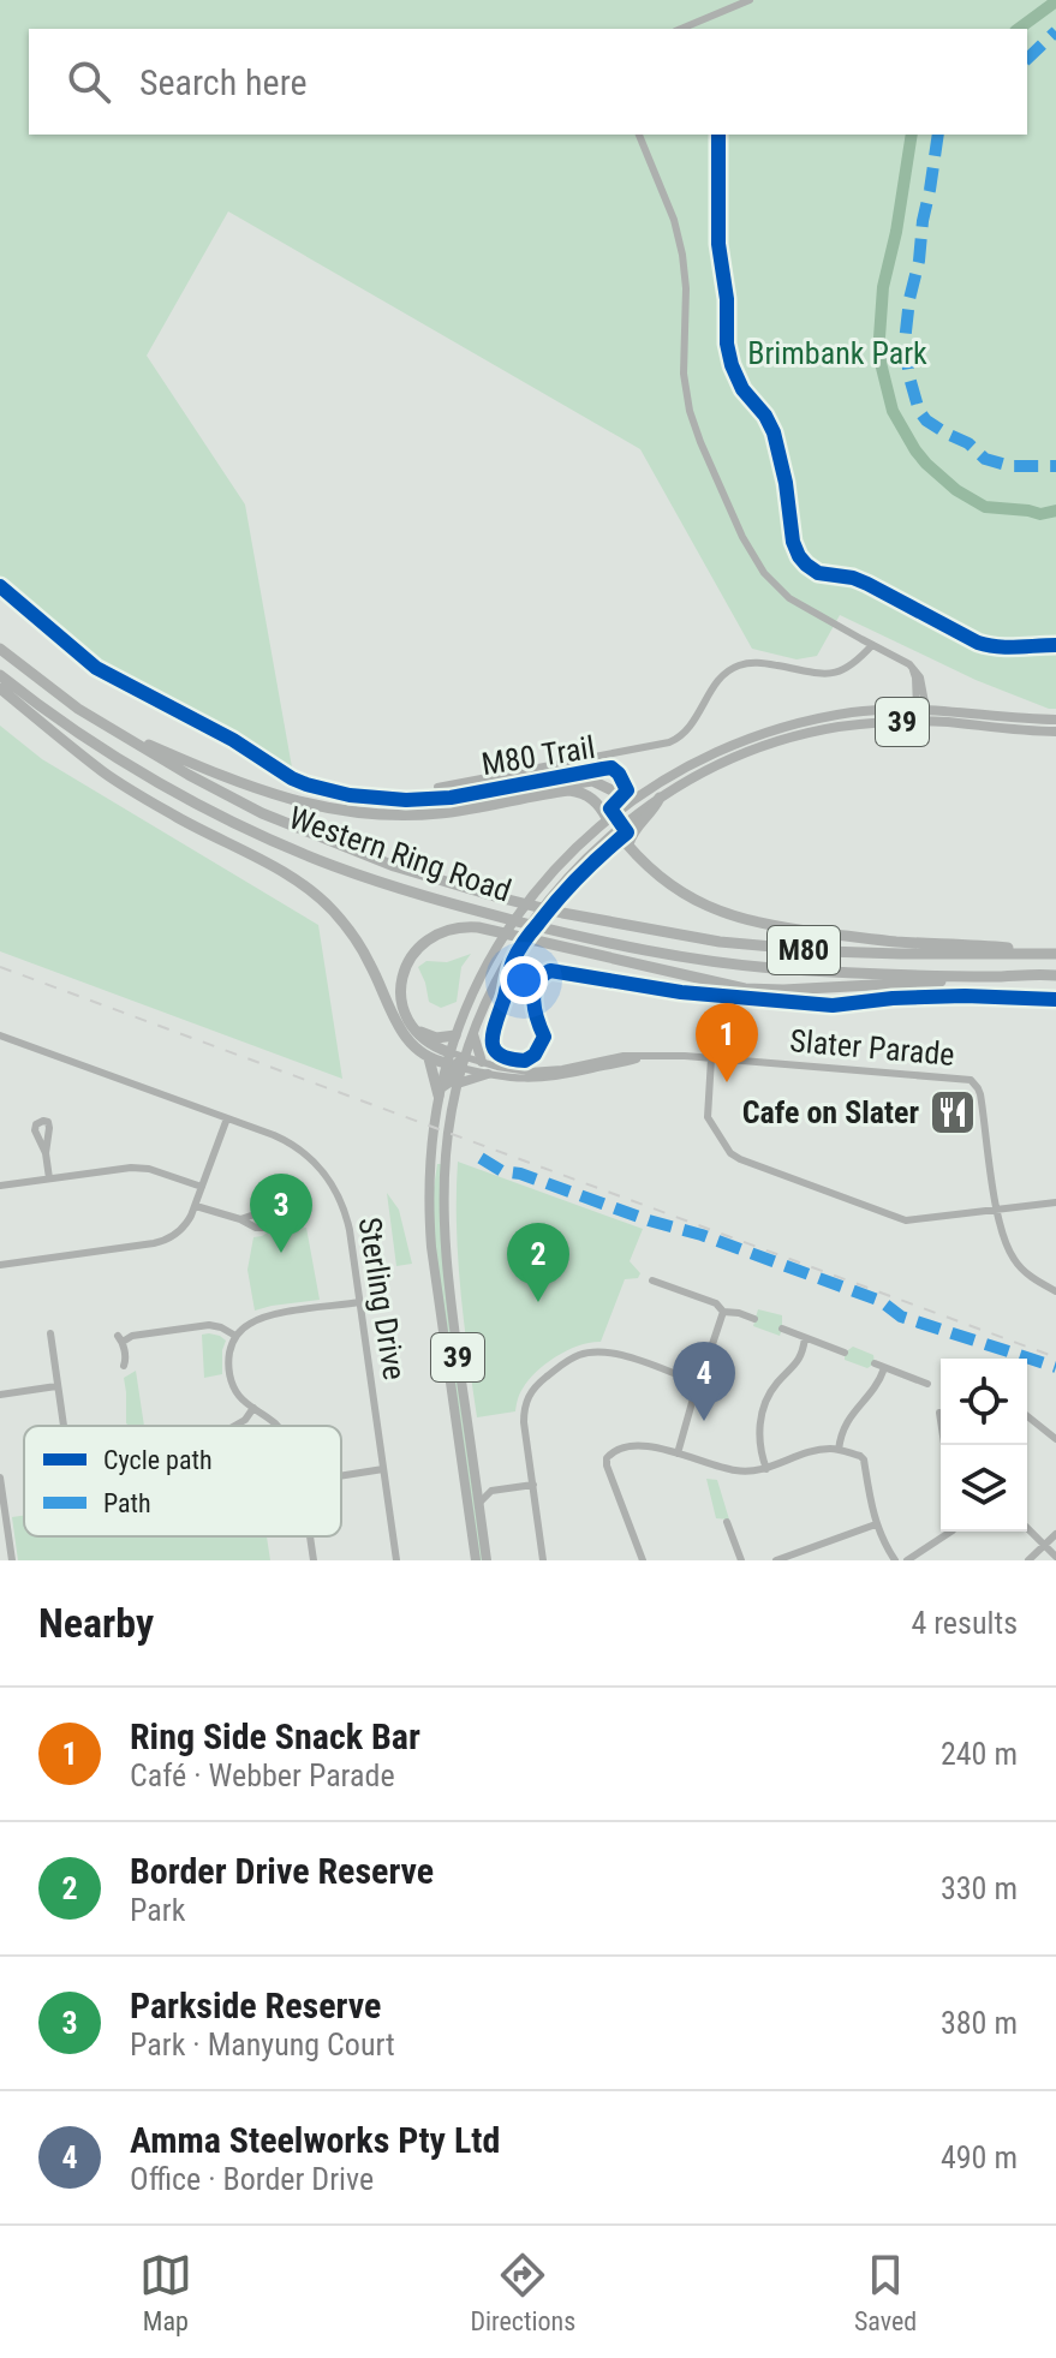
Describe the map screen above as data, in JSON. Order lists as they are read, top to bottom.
{
  "streets": {
    "highway": ["Western Ring Road", "M80"],
    "main road": ["39"],
    "street": ["Slater Parade", "Sterling Drive"],
    "cycle path": ["M80 Trail"]
  },
  "crossings": [
    ["39", "Slater Parade"]
  ],
  "parks": ["Brimbank Park"],
  "places": {
    "restaurant": ["Cafe on Slater"]
  },
  "legend": ["Cycle path", "Path"],
  "page": {
    "search": "Search here",
    "pins": [
      "1",
      "3",
      "2",
      "4"
    ],
    "heading": ["Nearby", "4 results"],
    "list": [
      {
        "mark": "1",
        "name": "Ring Side Snack Bar",
        "note": "Café · Webber Parade",
        "value": "240 m"
      },
      {
        "mark": "2",
        "name": "Border Drive Reserve",
        "note": "Park",
        "value": "330 m"
      },
      {
        "mark": "3",
        "name": "Parkside Reserve",
        "note": "Park · Manyung Court",
        "value": "380 m"
      },
      {
        "mark": "4",
        "name": "Amma Steelworks Pty Ltd",
        "note": "Office · Border Drive",
        "value": "490 m"
      }
    ],
    "nav": ["Map", "Directions", "Saved"]
  }
}
